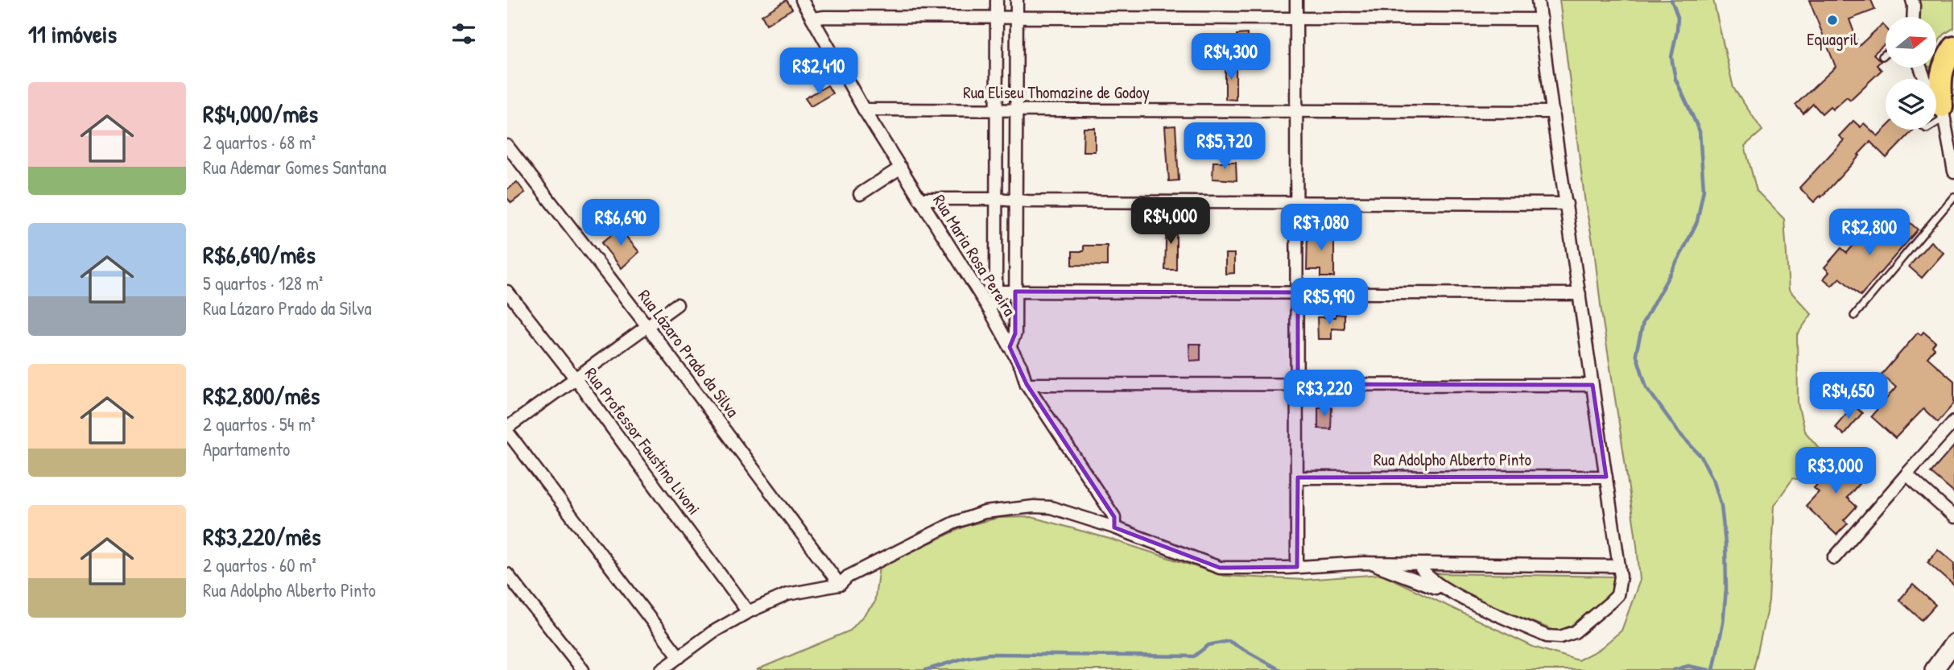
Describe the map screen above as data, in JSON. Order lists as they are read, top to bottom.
{
  "streets": {
    "street": [
      "Rua Eliseu Thomazine de Godoy",
      "Rua Maria Rosa Pereira",
      "Rua Lázaro Prado da Silva",
      "Rua Professor Faustino Livoni",
      "Rua Adolpho Alberto Pinto"
    ]
  },
  "crossings": [
    ["Rua Eliseu Thomazine de Godoy", "Rua Maria Rosa Pereira"]
  ],
  "places": ["Equagril"],
  "north": "right",
  "page": {
    "heading": "11 imóveis",
    "price": [
      "R$4,300",
      "R$2,410",
      "R$5,720",
      "R$4,000",
      "R$6,690",
      "R$7,080",
      "R$2,800",
      "R$5,990",
      "R$3,220",
      "R$4,650",
      "R$3,000"
    ],
    "list": [
      {
        "name": "R$4,000/mês",
        "note": "2 quartos · 68 m² · Rua Ademar Gomes Santana"
      },
      {
        "name": "R$6,690/mês",
        "note": "5 quartos · 128 m² · Rua Lázaro Prado da Silva"
      },
      {
        "name": "R$2,800/mês",
        "note": "2 quartos · 54 m² · Apartamento"
      },
      {
        "name": "R$3,220/mês",
        "note": "2 quartos · 60 m² · Rua Adolpho Alberto Pinto"
      }
    ]
  }
}
